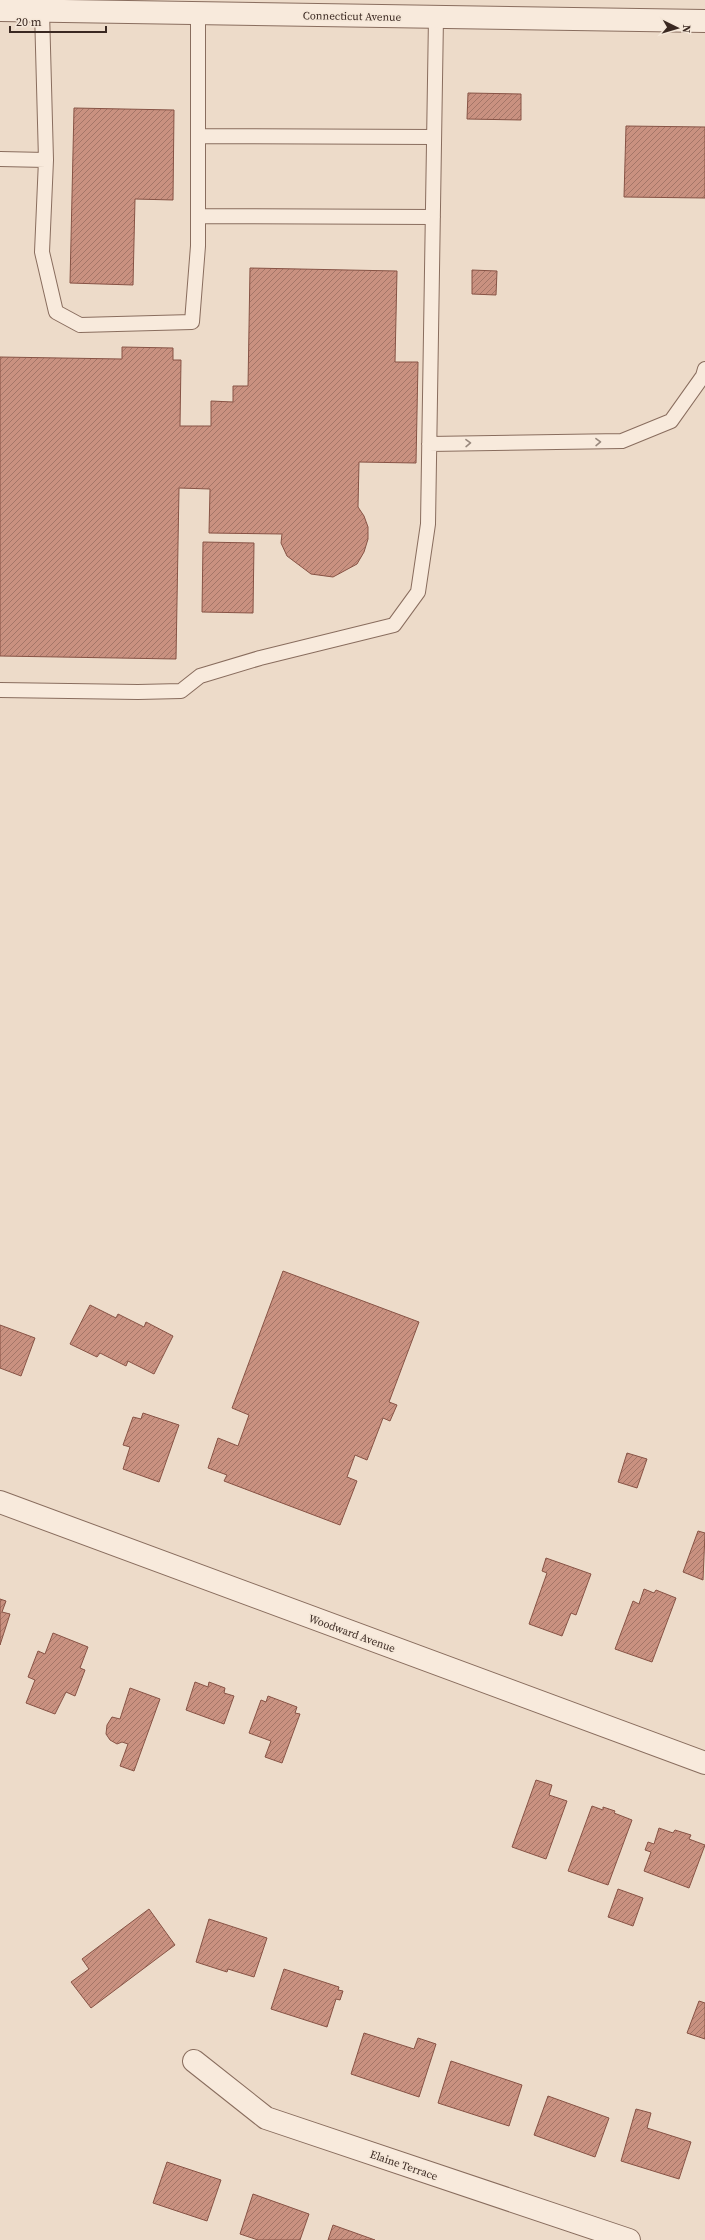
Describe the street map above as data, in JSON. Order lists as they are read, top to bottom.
{
  "streets": {
    "street": ["Connecticut Avenue", "Woodward Avenue", "Elaine Terrace"]
  },
  "scale_bar": "20 m",
  "north": "right"
}
